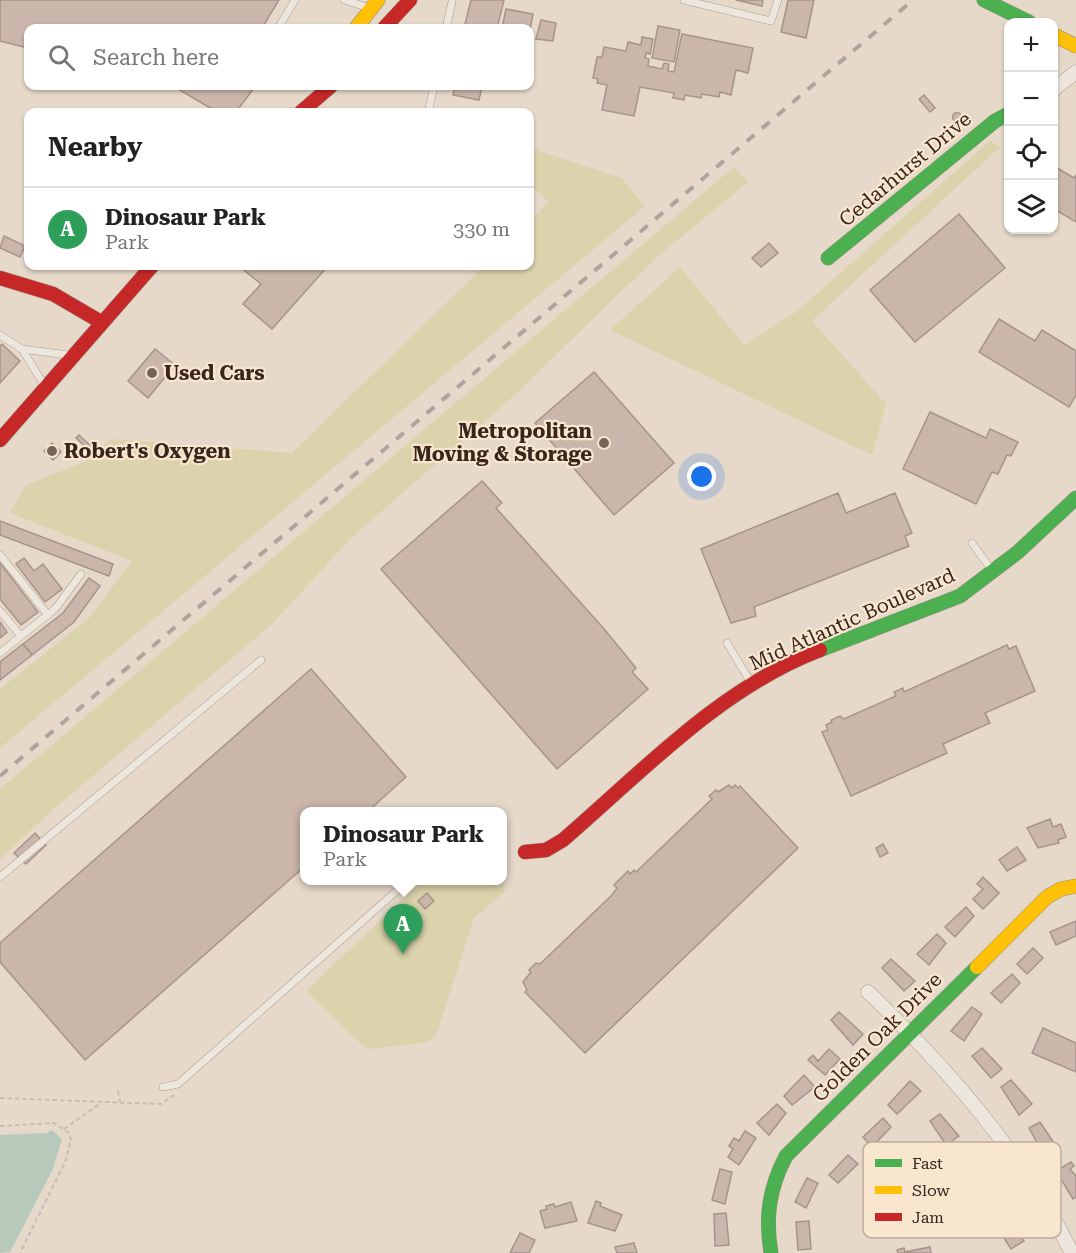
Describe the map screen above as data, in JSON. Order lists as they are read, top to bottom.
{
  "streets": {
    "street": ["Cedarhurst Drive", "Mid Atlantic Boulevard", "Golden Oak Drive"]
  },
  "places": ["Used Cars", "Metropolitan Moving & Storage", "Robert's Oxygen"],
  "legend": ["Fast", "Slow", "Jam"],
  "page": {
    "map_buttons": ["+", "−"],
    "search": "Search here",
    "heading": "Nearby",
    "list": [
      {
        "mark": "A",
        "name": "Dinosaur Park",
        "note": "Park",
        "value": "330 m"
      }
    ],
    "popup": ["Dinosaur Park", "Park"],
    "pins": "A"
  }
}
